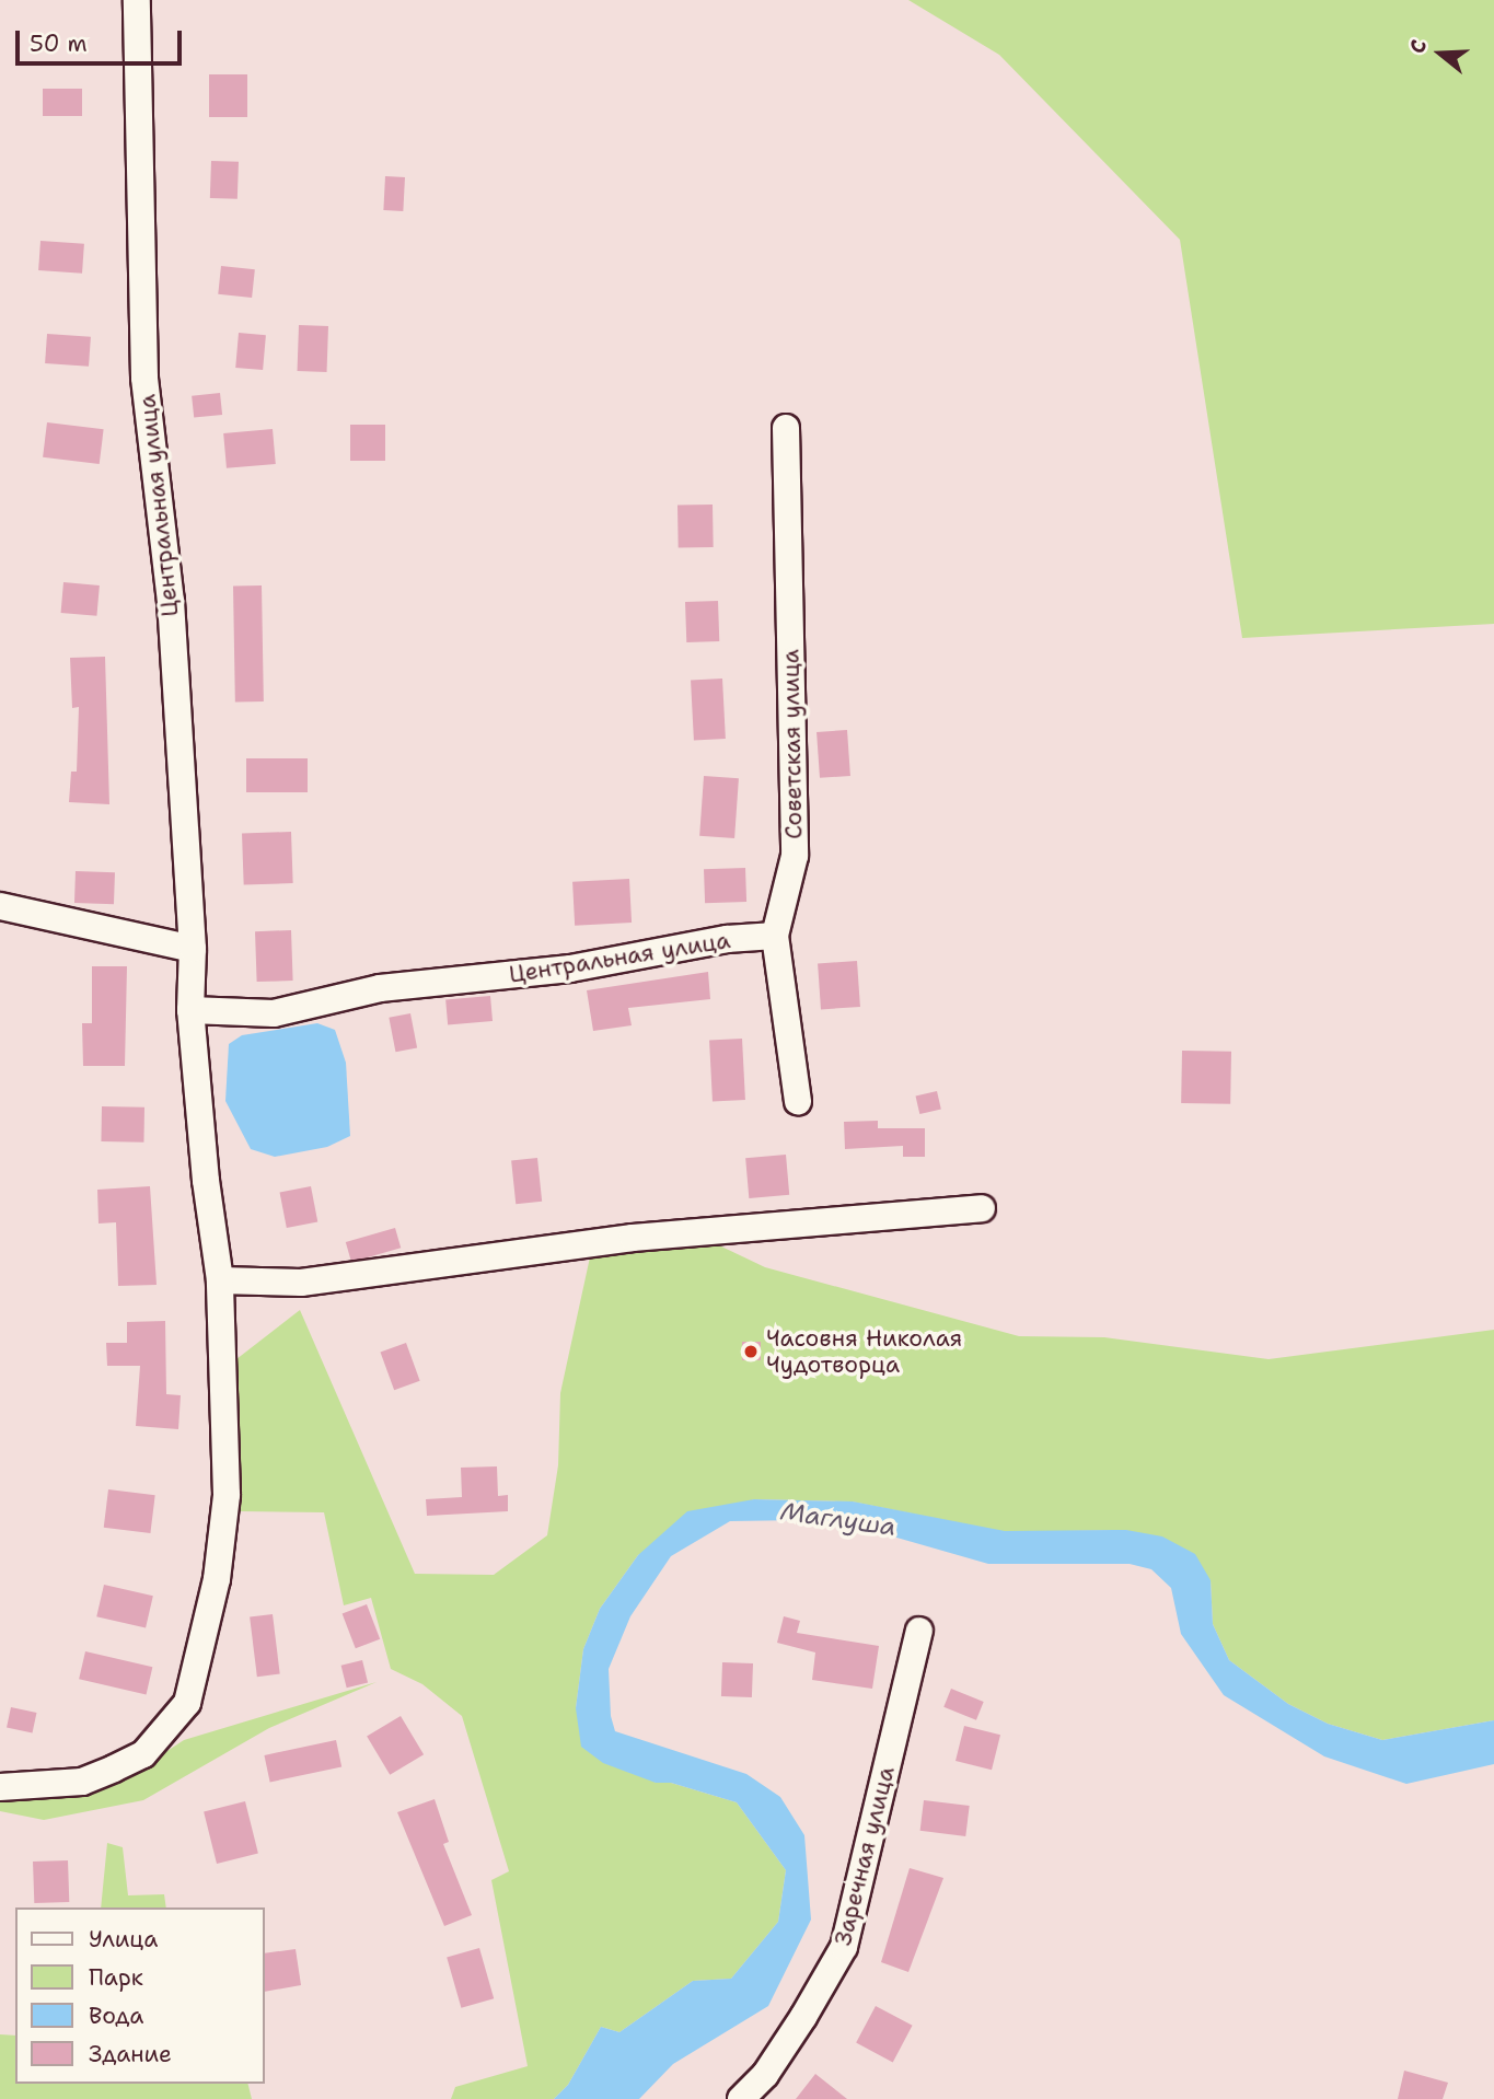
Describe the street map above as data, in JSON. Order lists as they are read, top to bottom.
{
  "streets": {
    "street": ["Центральная улица", "Советская улица", "Заречная улица"]
  },
  "crossings": [
    ["Центральная улица", "Советская улица"]
  ],
  "water": ["Маглуша"],
  "places": ["Часовня Николая Чудотворца"],
  "legend": [
    "Улица",
    "Парк",
    "Вода",
    "Здание"
  ],
  "scale_bar": "50 m",
  "north": "left"
}
